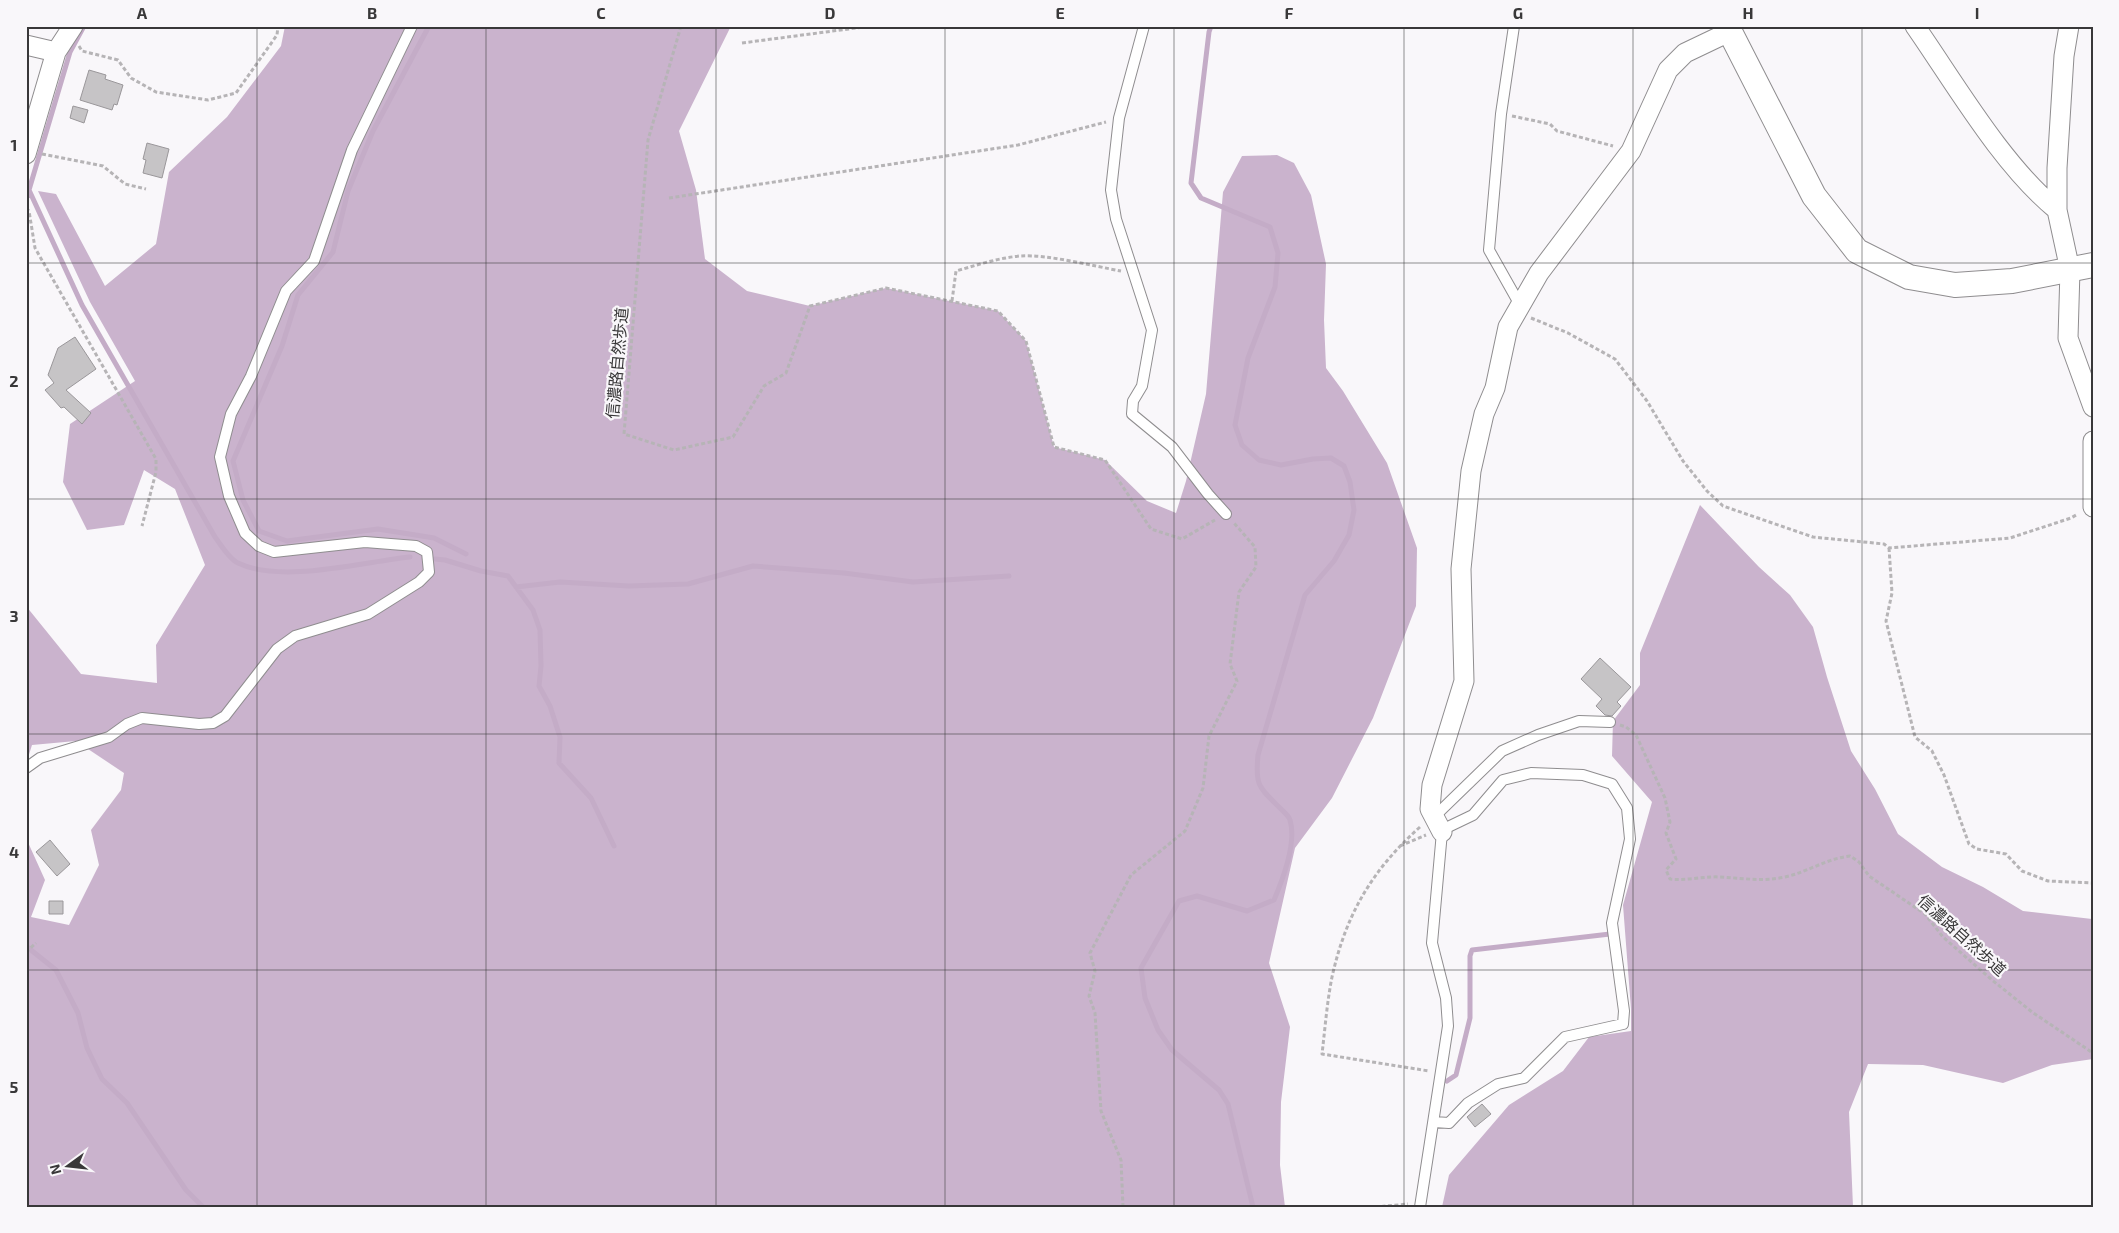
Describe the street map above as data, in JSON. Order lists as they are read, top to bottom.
{
  "streets": {
    "path": ["信濃路自然歩道"]
  },
  "north": "left",
  "grid": {
    "columns": [
      "A",
      "B",
      "C",
      "D",
      "E",
      "F",
      "G",
      "H",
      "I"
    ],
    "rows": [
      "1",
      "2",
      "3",
      "4",
      "5"
    ]
  }
}
